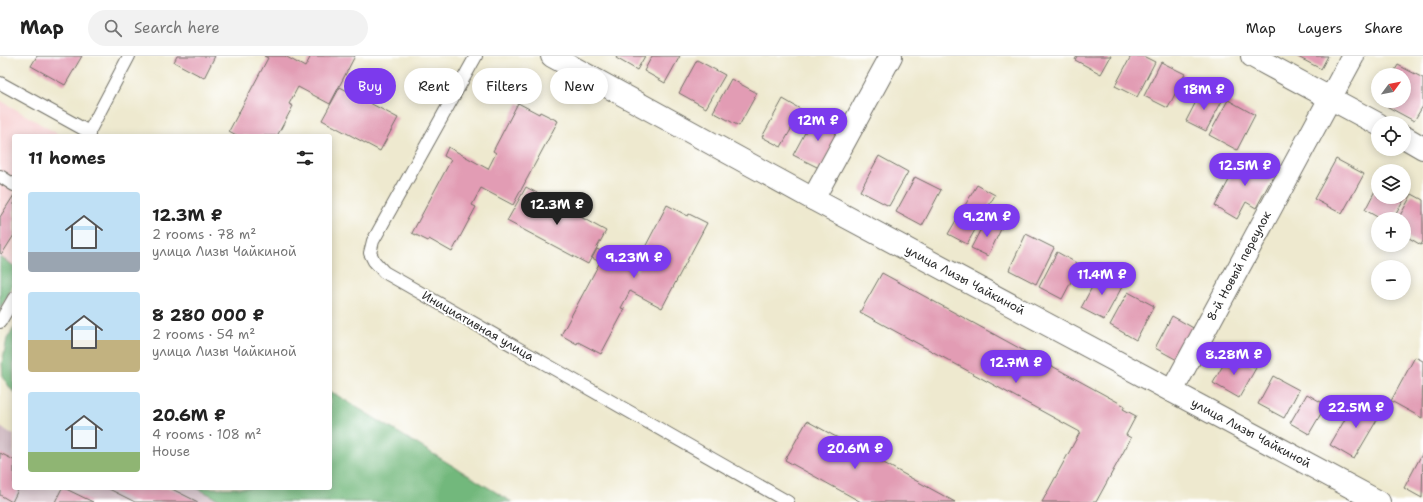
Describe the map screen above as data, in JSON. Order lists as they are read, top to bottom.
{
  "streets": {
    "main road": ["8-й Новый переулок", "улица Лизы Чайкиной"],
    "lane": ["Инициативная улица"]
  },
  "crossings": [
    ["8-й Новый переулок", "улица Лизы Чайкиной"]
  ],
  "north": "top right",
  "page": {
    "header": "Map",
    "search": "Search here",
    "nav": ["Map", "Layers", "Share"],
    "map_buttons": ["+", "−"],
    "chip": [
      "Buy",
      "Rent",
      "Filters",
      "New"
    ],
    "price": [
      "18M ₽",
      "12M ₽",
      "12.5M ₽",
      "12.3M ₽",
      "9.2M ₽",
      "9.23M ₽",
      "11.4M ₽",
      "8.28M ₽",
      "12.7M ₽",
      "22.5M ₽",
      "20.6M ₽"
    ],
    "heading": "11 homes",
    "list": [
      {
        "name": "12.3M ₽",
        "note": "2 rooms · 78 m² · улица Лизы Чайкиной"
      },
      {
        "name": "8 280 000 ₽",
        "note": "2 rooms · 54 m² · улица Лизы Чайкиной"
      },
      {
        "name": "20.6M ₽",
        "note": "4 rooms · 108 m² · House"
      }
    ]
  }
}
